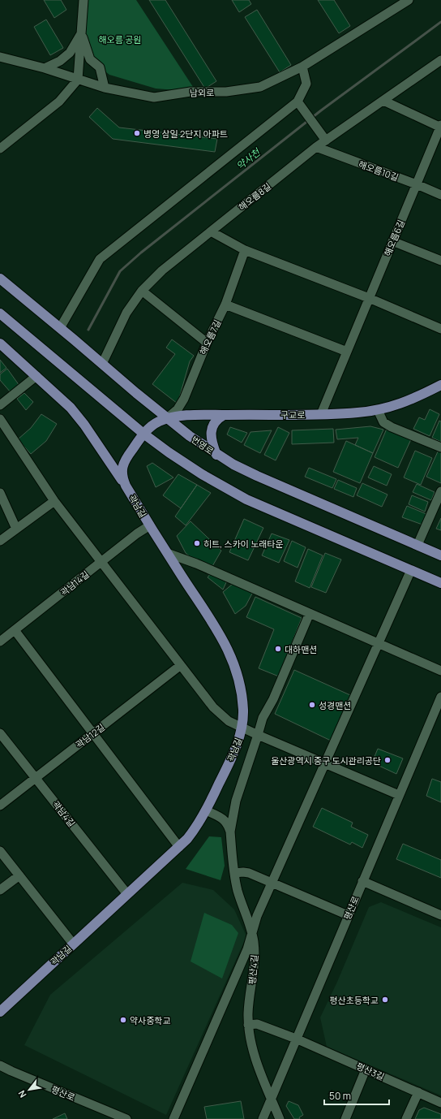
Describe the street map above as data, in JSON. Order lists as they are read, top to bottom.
{
  "streets": {
    "main road": ["구교로", "번영로", "곽남길"],
    "street": [
      "남외로",
      "해오름10길",
      "해오름8길",
      "해오름6길",
      "해오름7길",
      "곽남14길",
      "곽남12길",
      "곽남4길",
      "평산로",
      "평산4길",
      "평산3길"
    ]
  },
  "crossings": [
    ["해오름10길", "해오름8길"],
    ["해오름10길", "해오름6길"],
    ["해오름8길", "번영로"],
    ["해오름6길", "구교로"],
    ["해오름7길", "구교로"],
    ["해오름7길", "번영로"],
    ["구교로", "번영로"],
    ["구교로", "곽남길"],
    ["곽남길", "곽남14길"],
    ["곽남길", "곽남4길"],
    ["곽남길", "평산4길"],
    ["곽남12길", "곽남4길"],
    ["평산로", "평산4길"],
    ["평산로", "평산3길"],
    ["평산4길", "평산3길"]
  ],
  "water": ["약사천"],
  "parks": ["해오름 공원"],
  "places": [
    "병영 삼일 2단지 아파트",
    "히트, 스카이 노래타운",
    "대하맨션",
    "성경맨션",
    "울산광역시 중구 도시관리공단",
    "평산초등학교",
    "약사중학교"
  ],
  "scale_bar": "50 m",
  "north": "bottom left"
}
